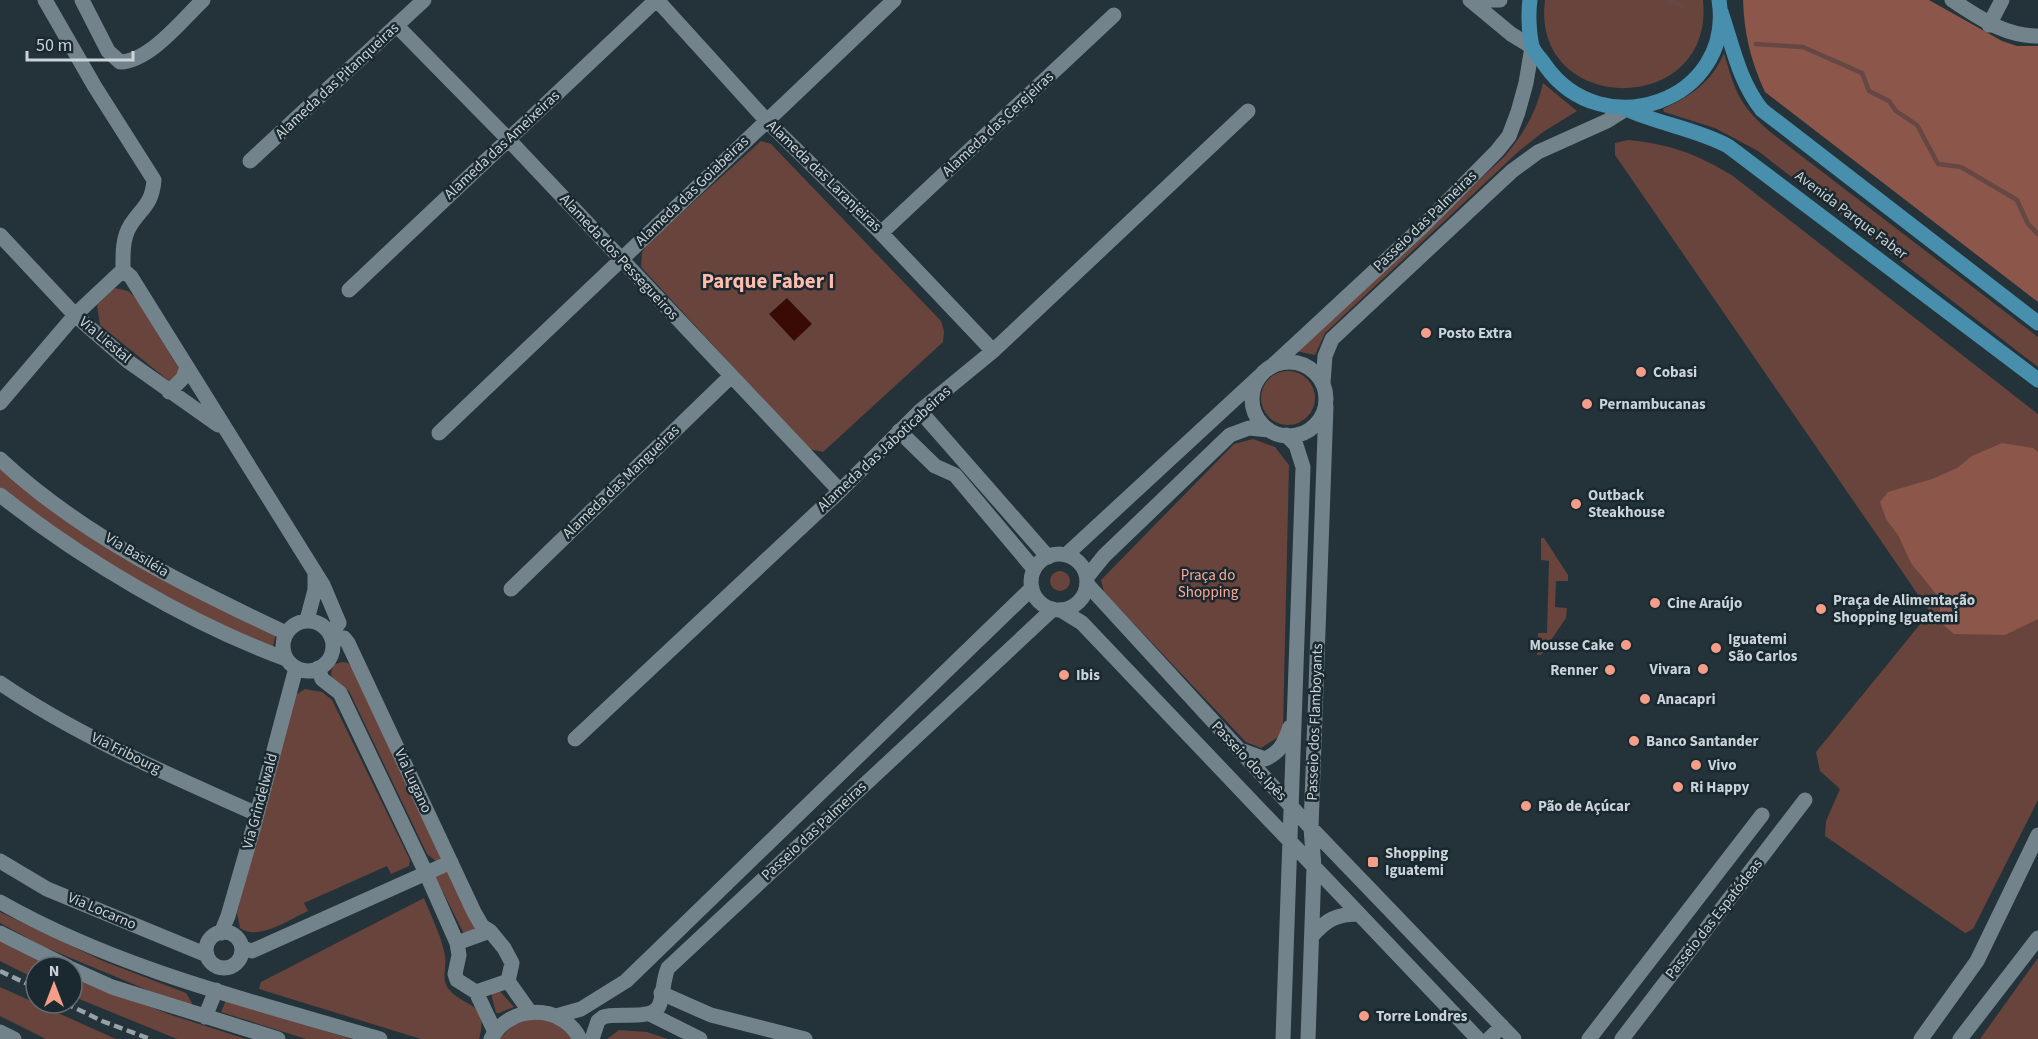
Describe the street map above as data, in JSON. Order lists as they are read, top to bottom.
{
  "streets": {
    "main road": ["Avenida Parque Faber"],
    "street": [
      "Alameda das Pitanqueiras",
      "Alameda das Cerejeiras",
      "Alameda das Ameixeiras",
      "Alameda das Laranjeiras",
      "Alameda das Goiabeiras",
      "Passeio das Palmeiras",
      "Alameda dos Pessegueiros",
      "Via Liestal",
      "Alameda das Jaboticabeiras",
      "Alameda das Mangueiras",
      "Via Basiléia",
      "Passeio dos Flamboyants",
      "Via Fribourg",
      "Passeio dos Ipês",
      "Via Lugano",
      "Via Grindelwald",
      "Via Locarno",
      "Passeio das Espatódeas"
    ]
  },
  "crossings": [
    ["Alameda das Pitanqueiras", "Alameda dos Pessegueiros"],
    ["Alameda das Cerejeiras", "Alameda das Laranjeiras"],
    ["Alameda das Ameixeiras", "Alameda das Laranjeiras"],
    ["Alameda das Ameixeiras", "Alameda dos Pessegueiros"],
    ["Alameda das Laranjeiras", "Alameda das Goiabeiras"],
    ["Alameda das Laranjeiras", "Alameda das Jaboticabeiras"],
    ["Alameda das Goiabeiras", "Alameda dos Pessegueiros"],
    ["Avenida Parque Faber", "Passeio das Palmeiras"],
    ["Passeio das Palmeiras", "Passeio dos Flamboyants"],
    ["Passeio das Palmeiras", "Passeio dos Ipês"],
    ["Alameda dos Pessegueiros", "Alameda das Jaboticabeiras"],
    ["Alameda dos Pessegueiros", "Alameda das Mangueiras"],
    ["Via Basiléia", "Via Lugano"],
    ["Via Basiléia", "Via Grindelwald"],
    ["Passeio dos Flamboyants", "Passeio dos Ipês"],
    ["Via Fribourg", "Via Grindelwald"],
    ["Via Lugano", "Via Grindelwald"],
    ["Via Grindelwald", "Via Locarno"]
  ],
  "districts": ["Parque Faber I"],
  "parks": ["Praça do Shopping"],
  "places": {
    "other": [
      "Posto Extra",
      "Cobasi",
      "Pernambucanas",
      "Outback Steakhouse",
      "Cine Araújo",
      "Praça de Alimentação Shopping Iguatemi",
      "Mousse Cake",
      "Iguatemi São Carlos",
      "Vivara",
      "Renner",
      "Ibis",
      "Anacapri",
      "Banco Santander",
      "Vivo",
      "Ri Happy",
      "Pão de Açúcar",
      "Torre Londres"
    ],
    "transit": ["Shopping Iguatemi"]
  },
  "scale_bar": "50 m",
  "north": "top"
}
